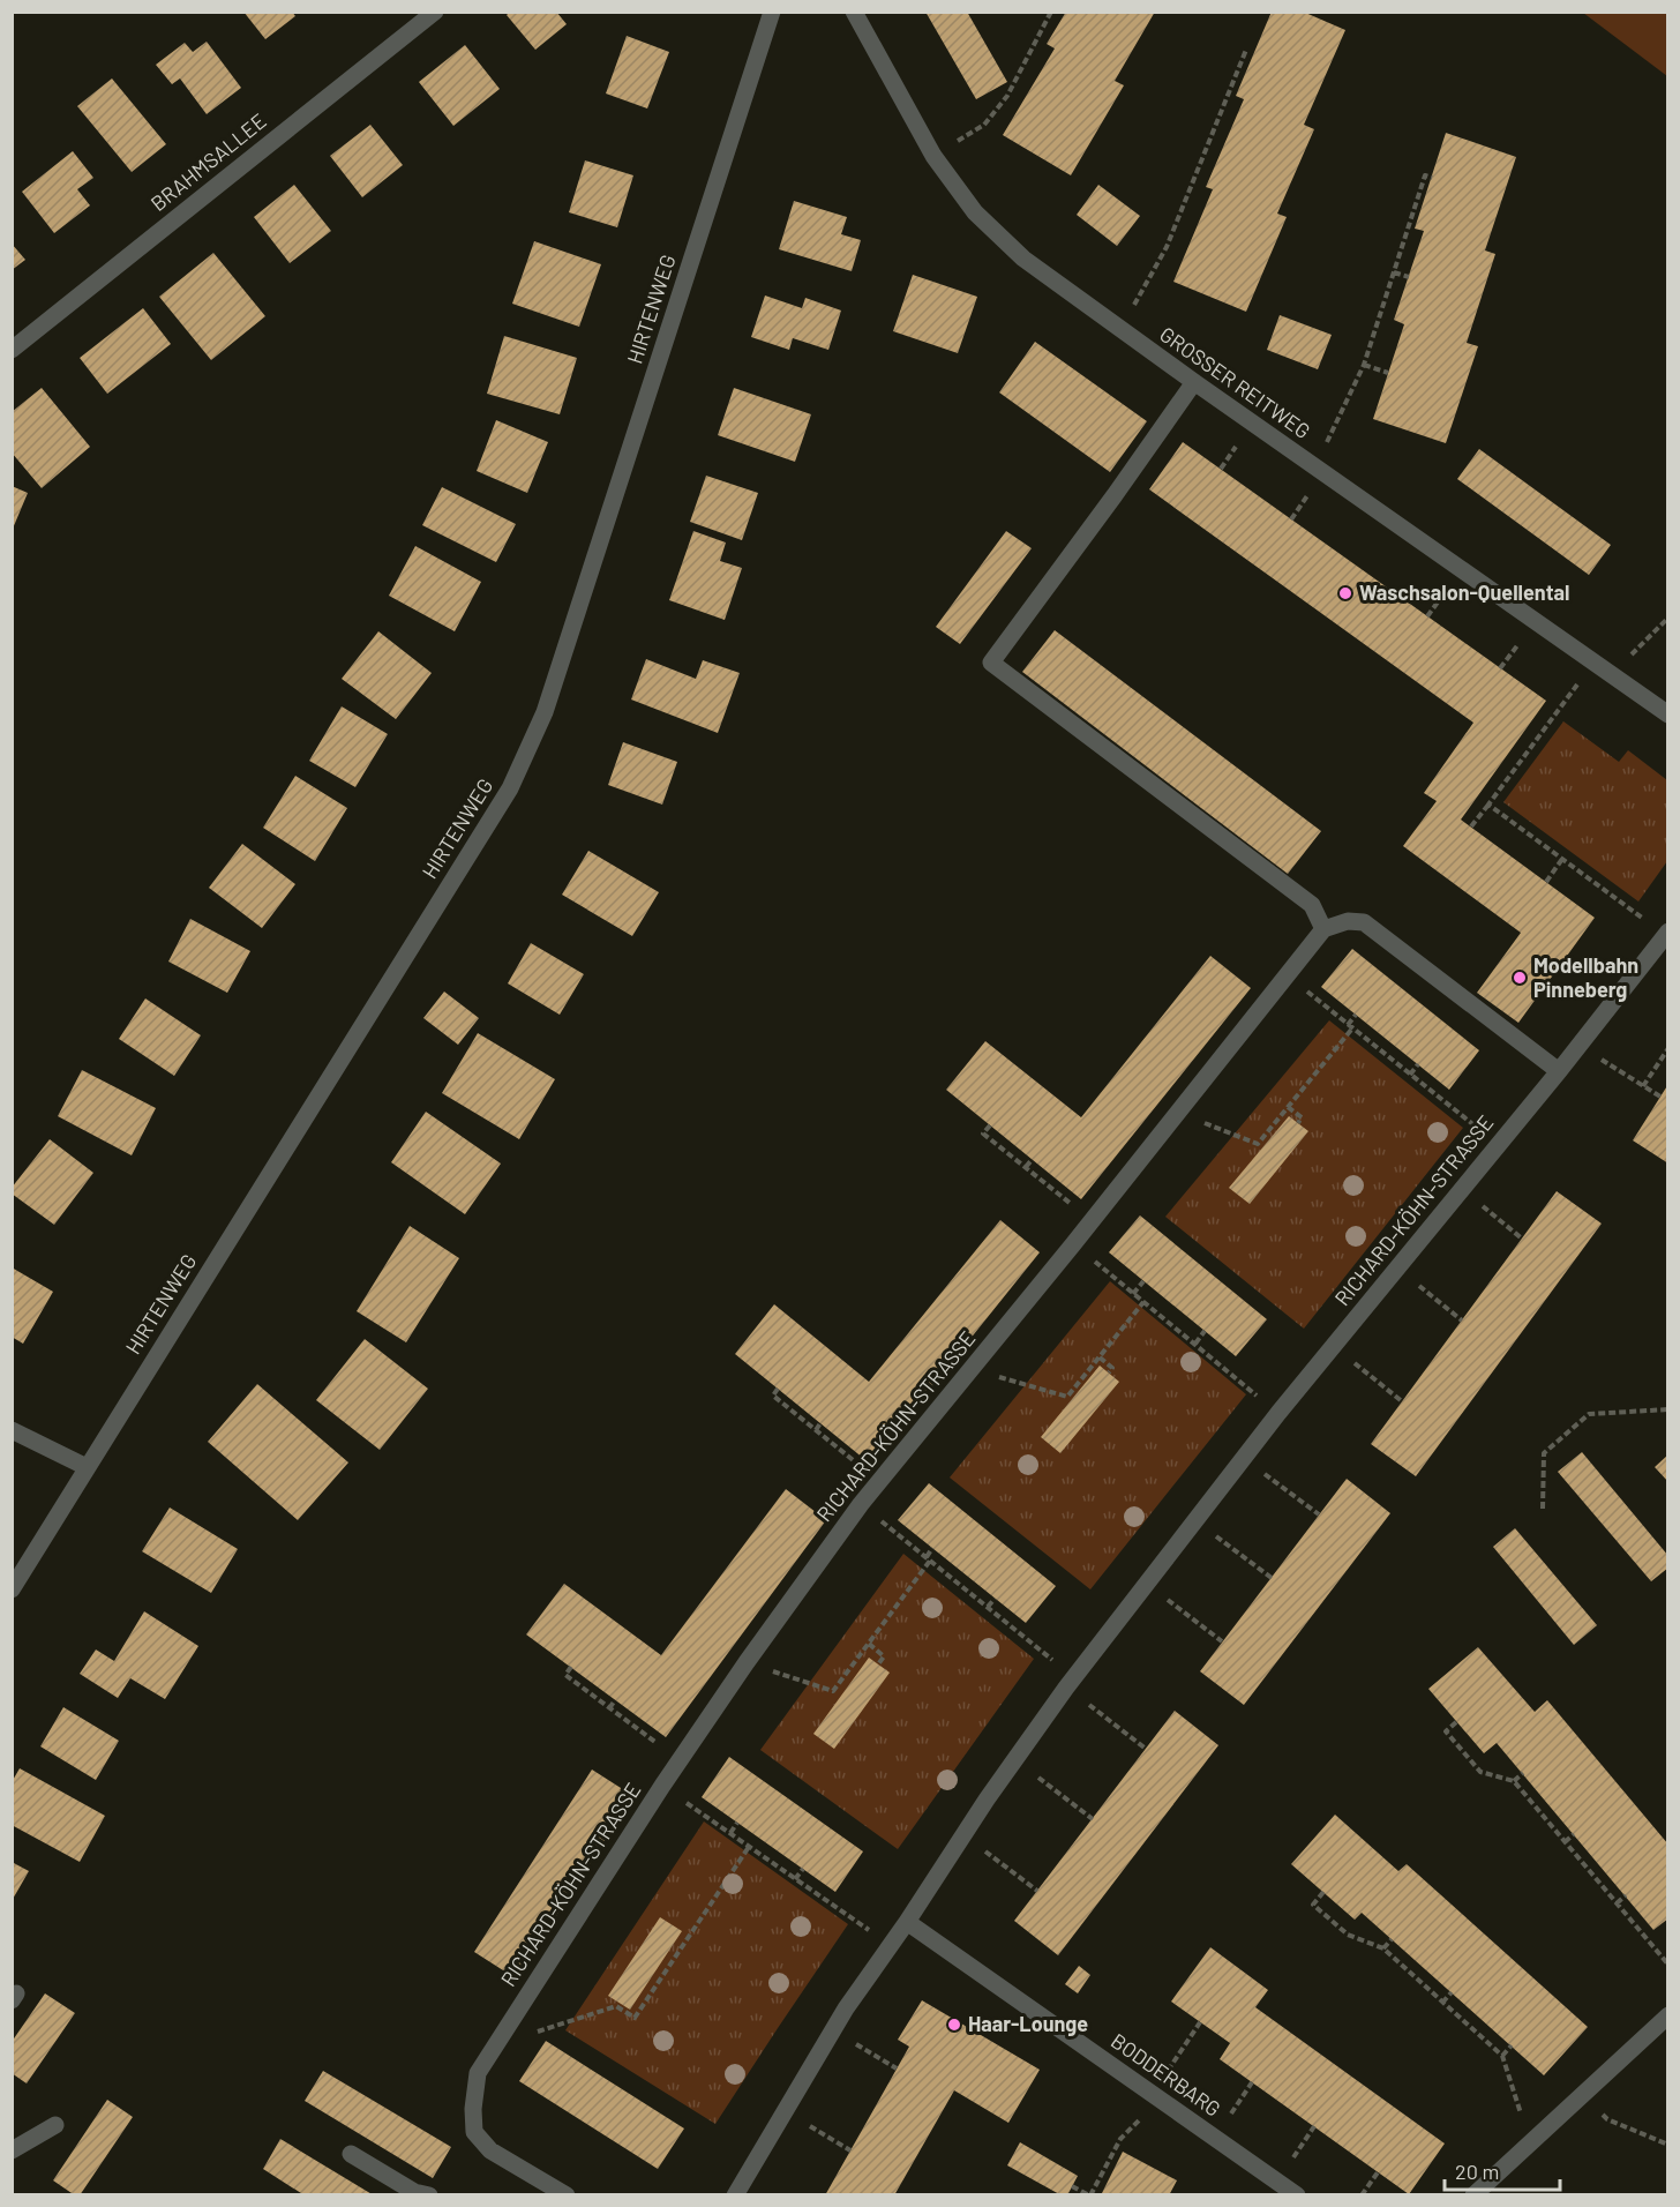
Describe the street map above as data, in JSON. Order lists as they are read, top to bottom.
{
  "streets": {
    "street": [
      "BRAHMSALLEE",
      "HIRTENWEG",
      "GROSSER REITWEG",
      "RICHARD-KÖHN-STRASSE",
      "BODDERBARG"
    ]
  },
  "crossings": [
    ["RICHARD-KÖHN-STRASSE", "BODDERBARG"]
  ],
  "places": ["Waschsalon-Quellental", "Modellbahn Pinneberg", "Haar-Lounge"],
  "scale_bar": "20 m"
}
